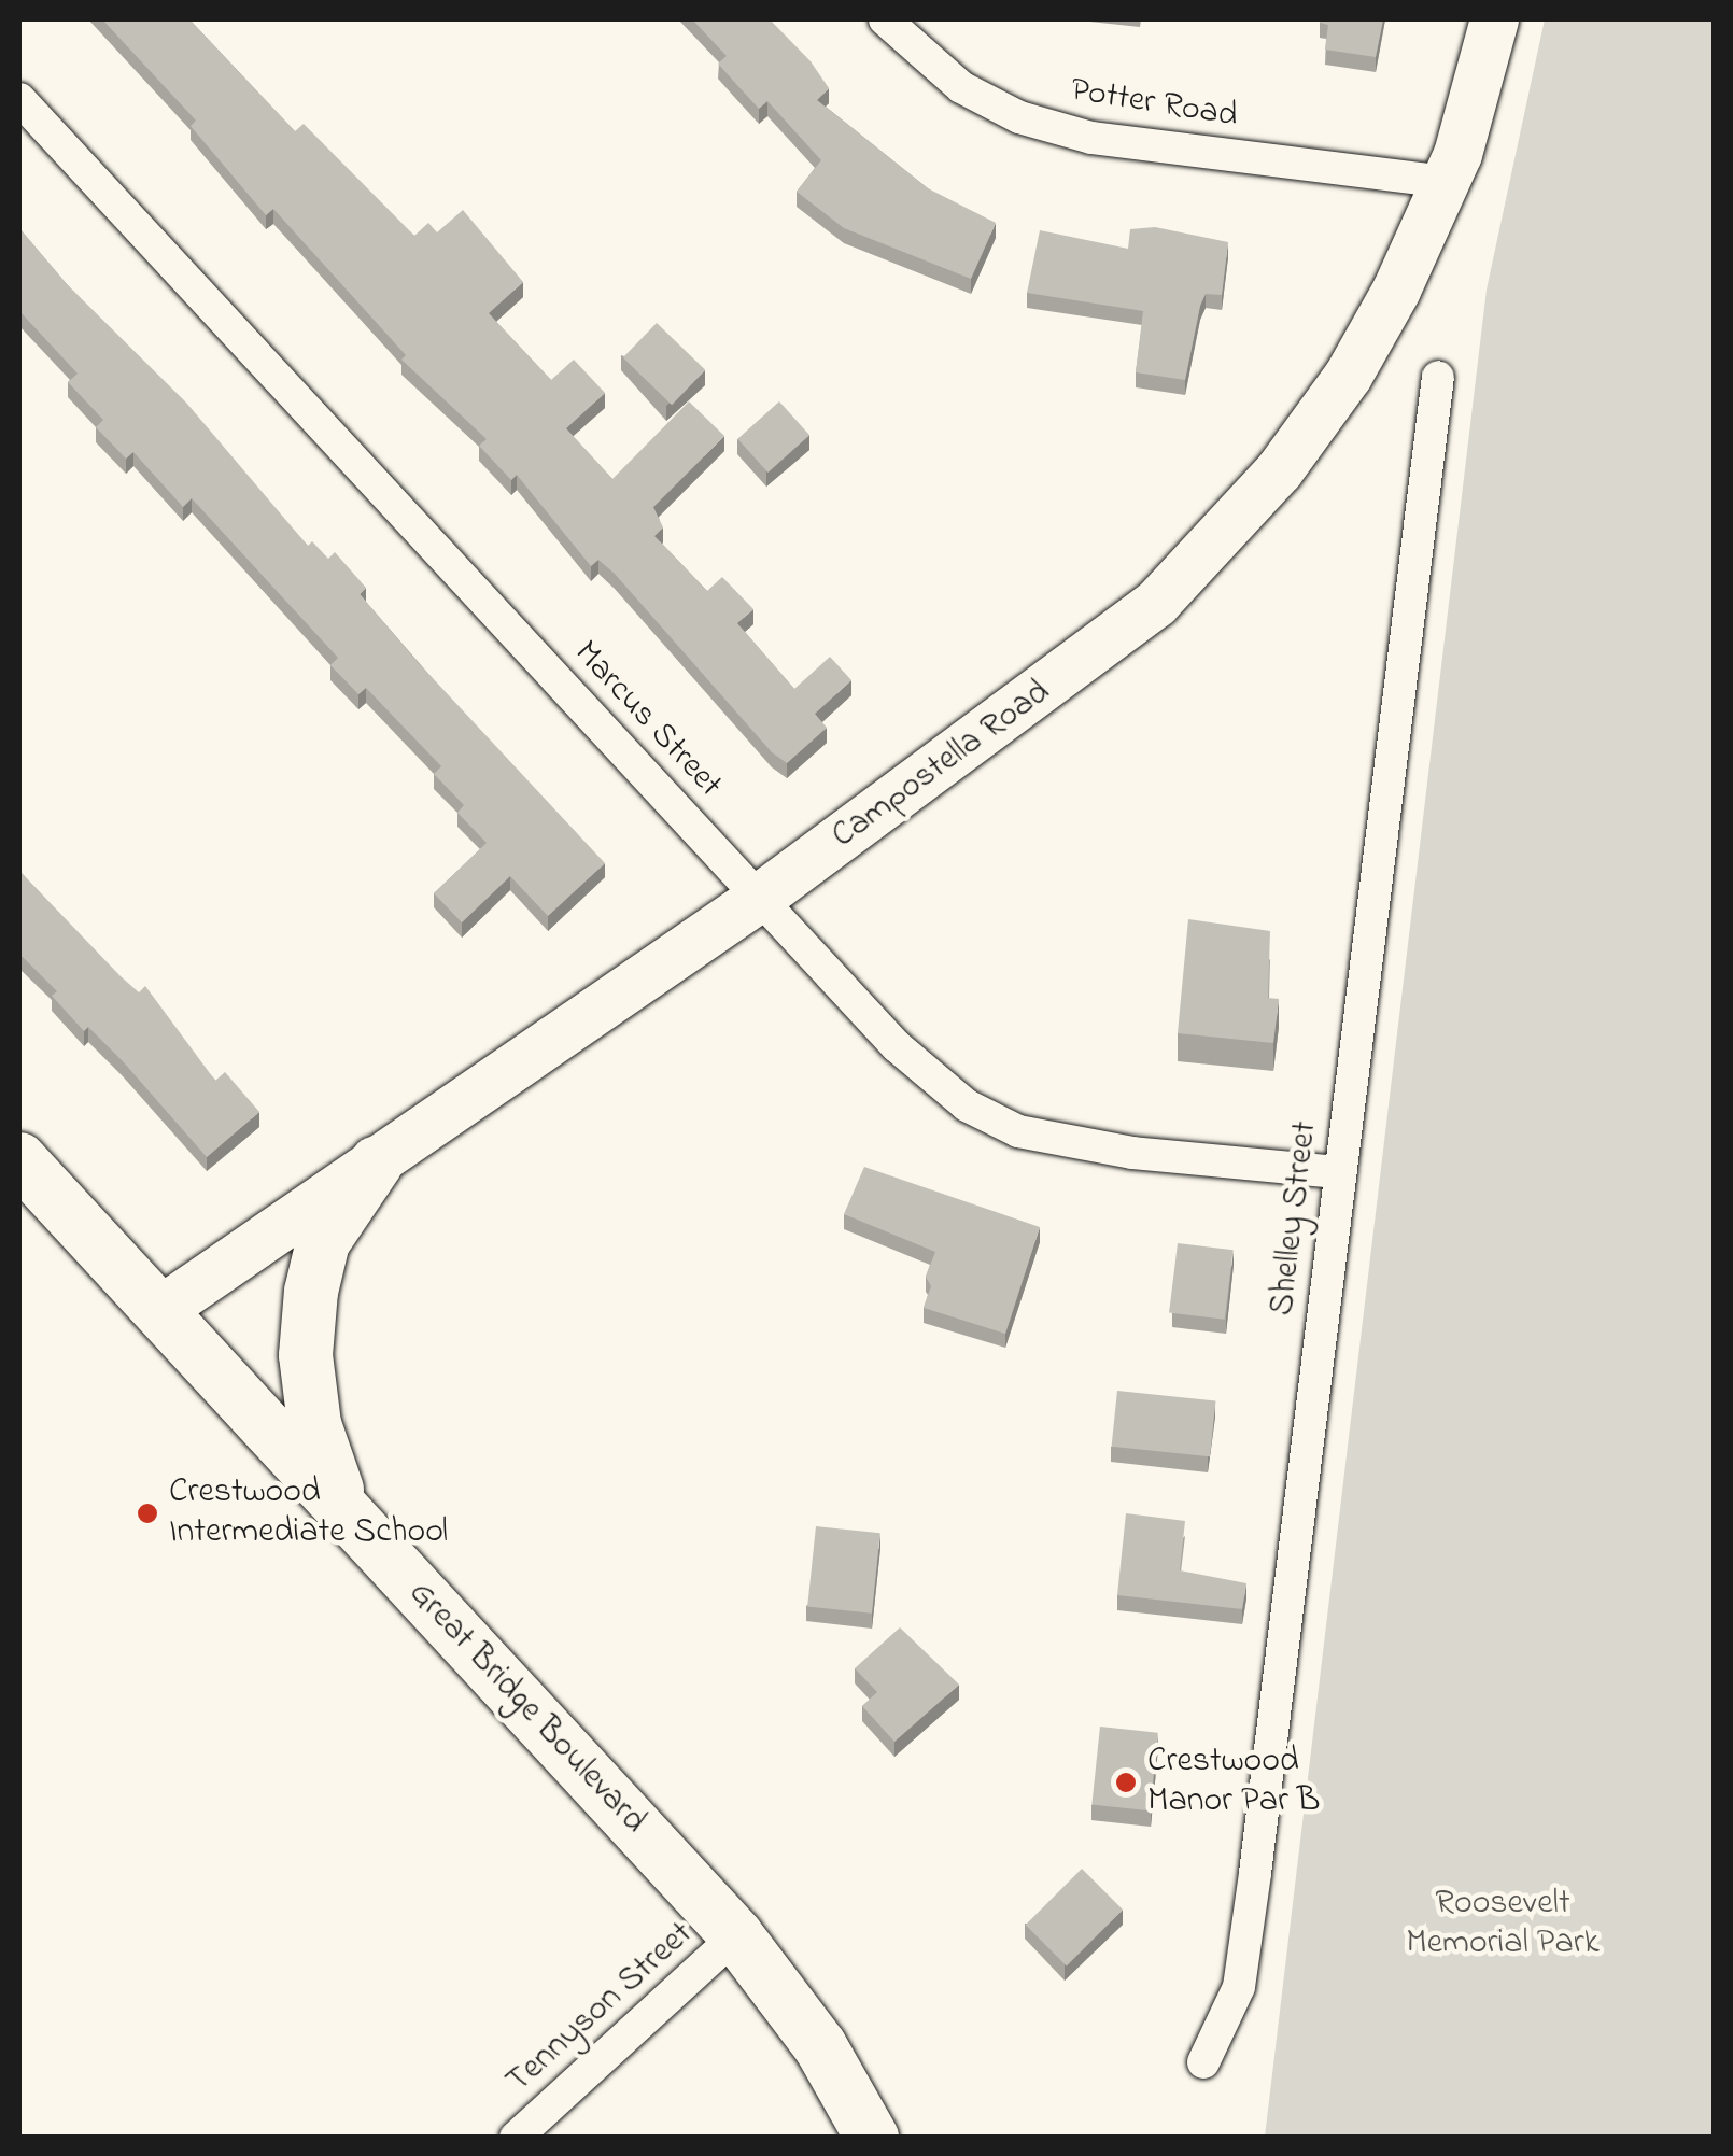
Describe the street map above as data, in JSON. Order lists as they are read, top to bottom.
{
  "streets": {
    "main road": ["Campostella Road", "Great Bridge Boulevard"],
    "street": [
      "Potter Road",
      "Marcus Street",
      "Shelley Street",
      "Tennyson Street"
    ]
  },
  "crossings": [
    ["Potter Road", "Campostella Road"],
    ["Marcus Street", "Campostella Road"],
    ["Marcus Street", "Shelley Street"],
    ["Campostella Road", "Great Bridge Boulevard"],
    ["Great Bridge Boulevard", "Tennyson Street"]
  ],
  "parks": ["Roosevelt Memorial Park"],
  "places": ["Crestwood Intermediate School", "Crestwood Manor Par B"]
}
